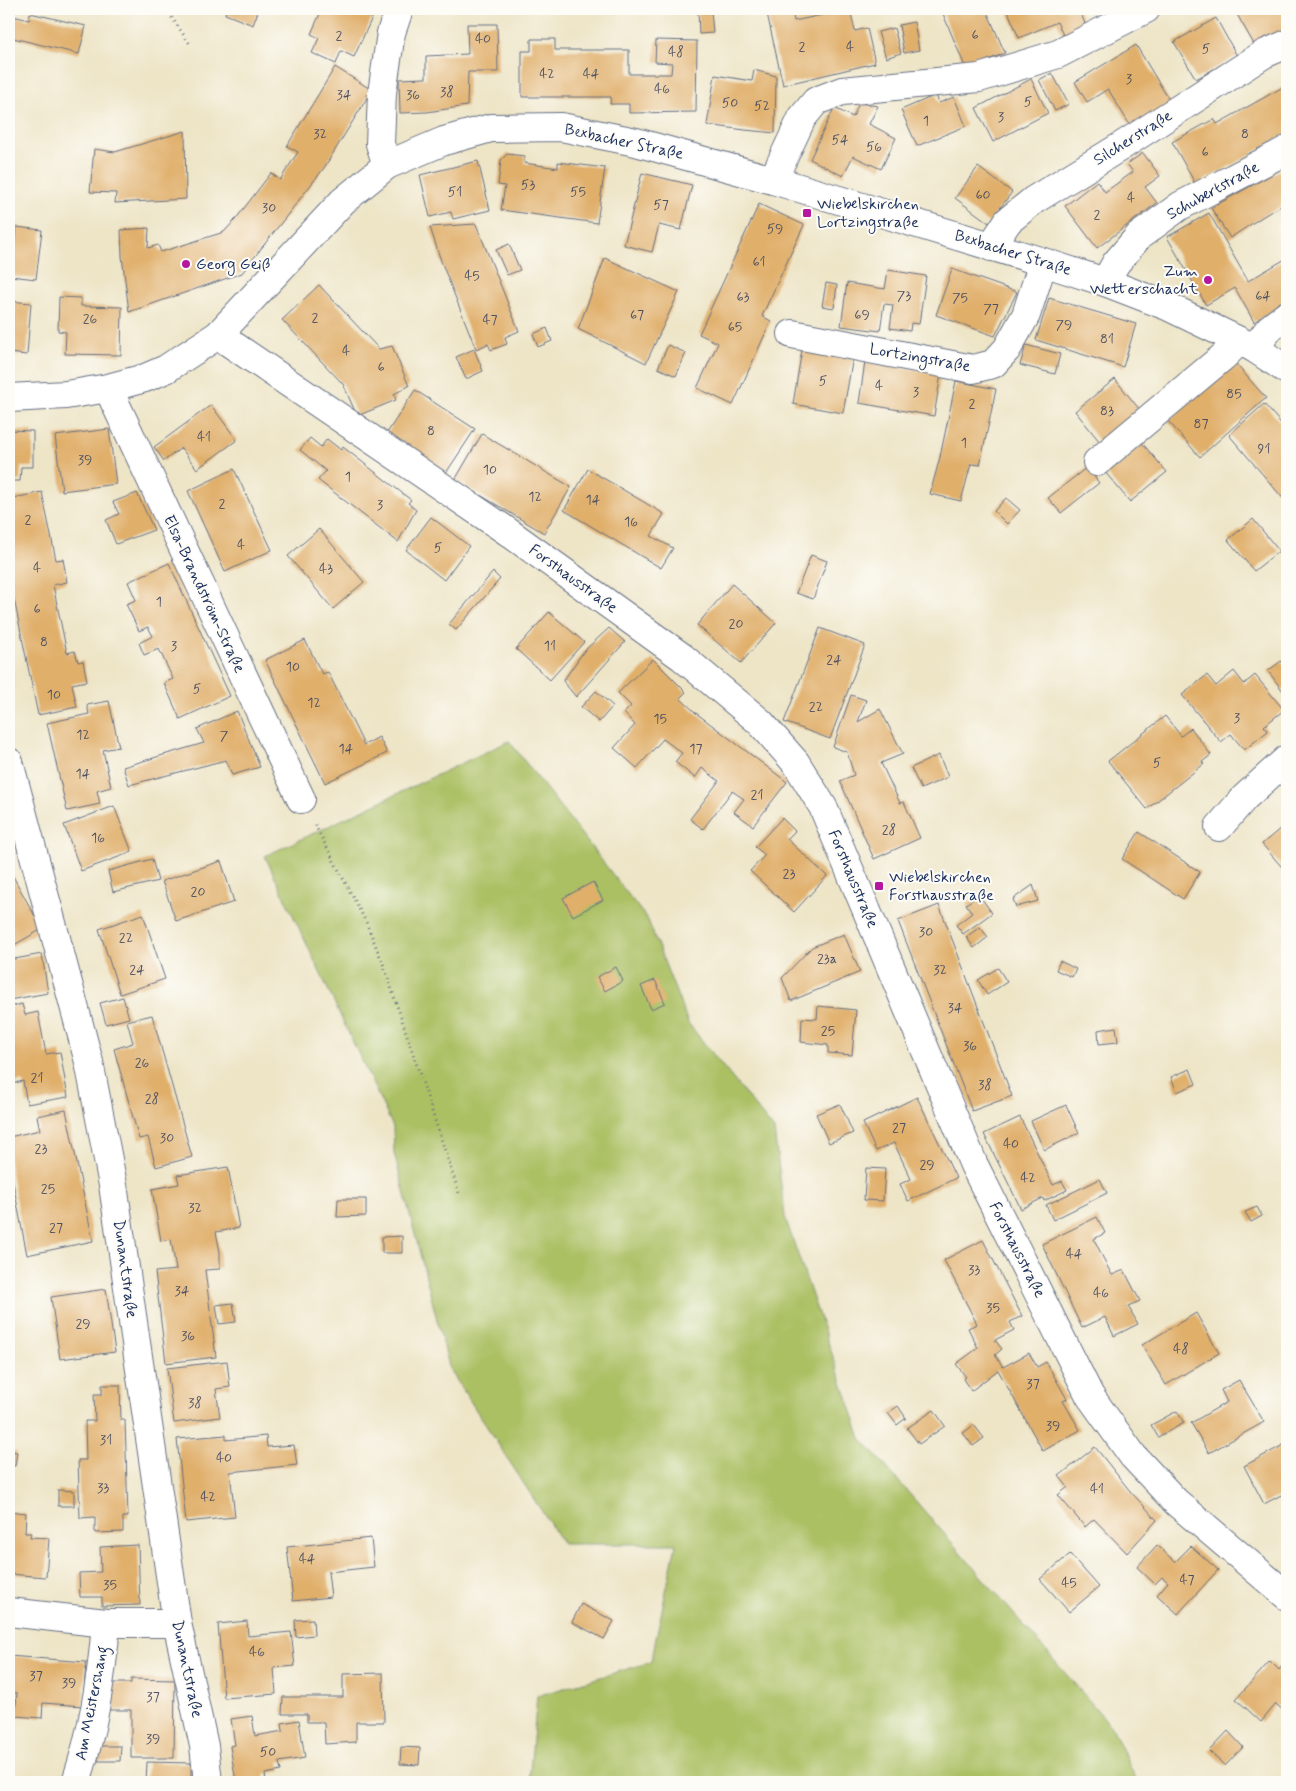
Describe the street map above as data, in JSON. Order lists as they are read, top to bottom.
{
  "streets": {
    "street": [
      "Silcherstraße",
      "Bexbacher Straße",
      "Schubertstraße",
      "Lortzingstraße",
      "Forsthausstraße",
      "Elsa-Brandström-Straße",
      "Dunantstraße",
      "Am Meistershang"
    ]
  },
  "crossings": [
    ["Silcherstraße", "Bexbacher Straße"],
    ["Bexbacher Straße", "Schubertstraße"],
    ["Bexbacher Straße", "Lortzingstraße"],
    ["Bexbacher Straße", "Forsthausstraße"],
    ["Bexbacher Straße", "Elsa-Brandström-Straße"]
  ],
  "places": {
    "transit": ["Wiebelskirchen Lortzingstraße", "Wiebelskirchen Forsthausstraße"],
    "other": ["Georg Geiß", "Zum Wetterschacht"]
  },
  "house_numbers": [
    "6",
    "2",
    "40",
    "2",
    "4",
    "5",
    "48",
    "42",
    "44",
    "3",
    "46",
    "38",
    "34",
    "36",
    "5",
    "50",
    "52",
    "3",
    "1",
    "32",
    "8",
    "54",
    "56",
    "6",
    "53",
    "51",
    "55",
    "60",
    "4",
    "57",
    "30",
    "2",
    "59",
    "61",
    "45",
    "73",
    "64",
    "63",
    "75",
    "77",
    "67",
    "69",
    "2",
    "26",
    "47",
    "79",
    "65",
    "81",
    "4",
    "6",
    "5",
    "4",
    "3",
    "85",
    "2",
    "83",
    "87",
    "8",
    "41",
    "1",
    "91",
    "39",
    "10",
    "1",
    "12",
    "14",
    "2",
    "3",
    "2",
    "16",
    "4",
    "5",
    "4",
    "43",
    "1",
    "6",
    "20",
    "8",
    "3",
    "11",
    "24",
    "10",
    "5",
    "10",
    "12",
    "22",
    "3",
    "15",
    "12",
    "7",
    "14",
    "17",
    "5",
    "14",
    "21",
    "28",
    "16",
    "23",
    "20",
    "30",
    "22",
    "23a",
    "24",
    "32",
    "34",
    "25",
    "36",
    "26",
    "21",
    "38",
    "28",
    "27",
    "30",
    "40",
    "23",
    "29",
    "42",
    "25",
    "32",
    "27",
    "44",
    "33",
    "34",
    "46",
    "35",
    "29",
    "36",
    "48",
    "37",
    "38",
    "39",
    "31",
    "40",
    "33",
    "41",
    "42",
    "44",
    "47",
    "45",
    "35",
    "46",
    "37",
    "39",
    "37",
    "39",
    "50"
  ]
}
